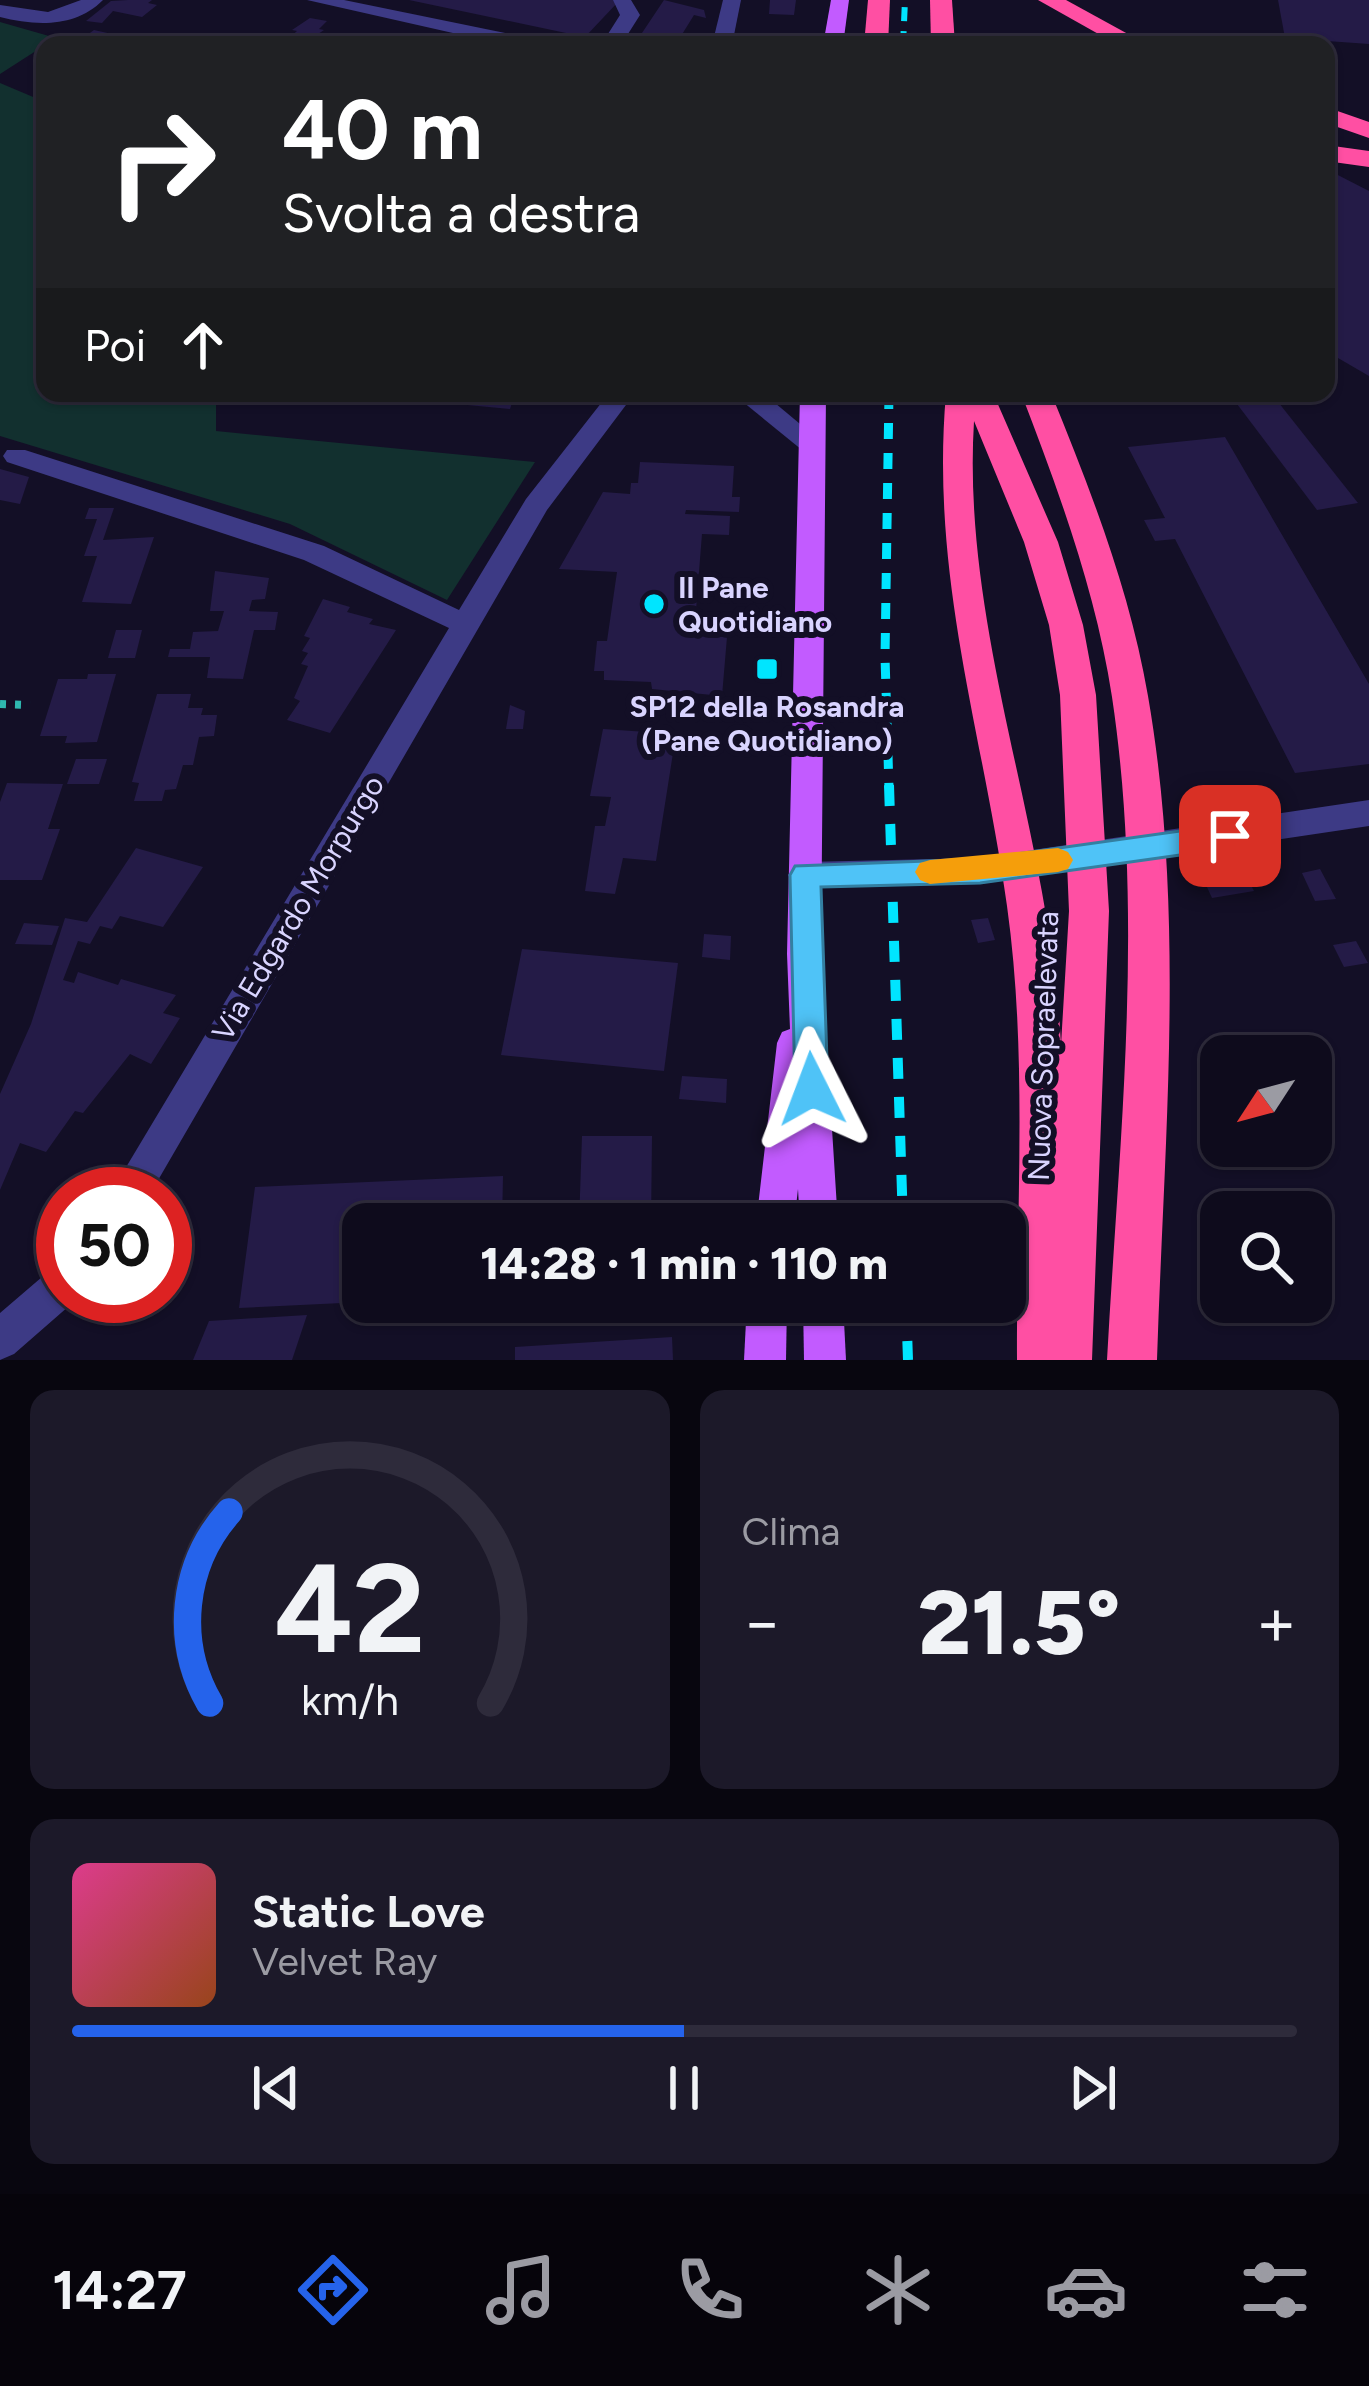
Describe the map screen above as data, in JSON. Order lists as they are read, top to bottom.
{
  "streets": {
    "highway": ["Nuova Sopraelevata"],
    "street": ["Via Edgardo Morpurgo"]
  },
  "places": {
    "other": ["Il Pane Quotidiano"],
    "transit": ["SP12 della Rosandra (Pane Quotidiano)"]
  },
  "north": "bottom left",
  "page": {
    "turn": ["40 m", "Svolta a destra"],
    "then": "Poi",
    "limit": "50",
    "trip": "14:28 · 1 min · 110 m",
    "tile": "Clima",
    "heat": ["−", "21.5°", "+"],
    "song": ["Static Love", "Velvet Ray"],
    "tabs": "14:27",
    "gauge": ["42", "km/h"]
  }
}
